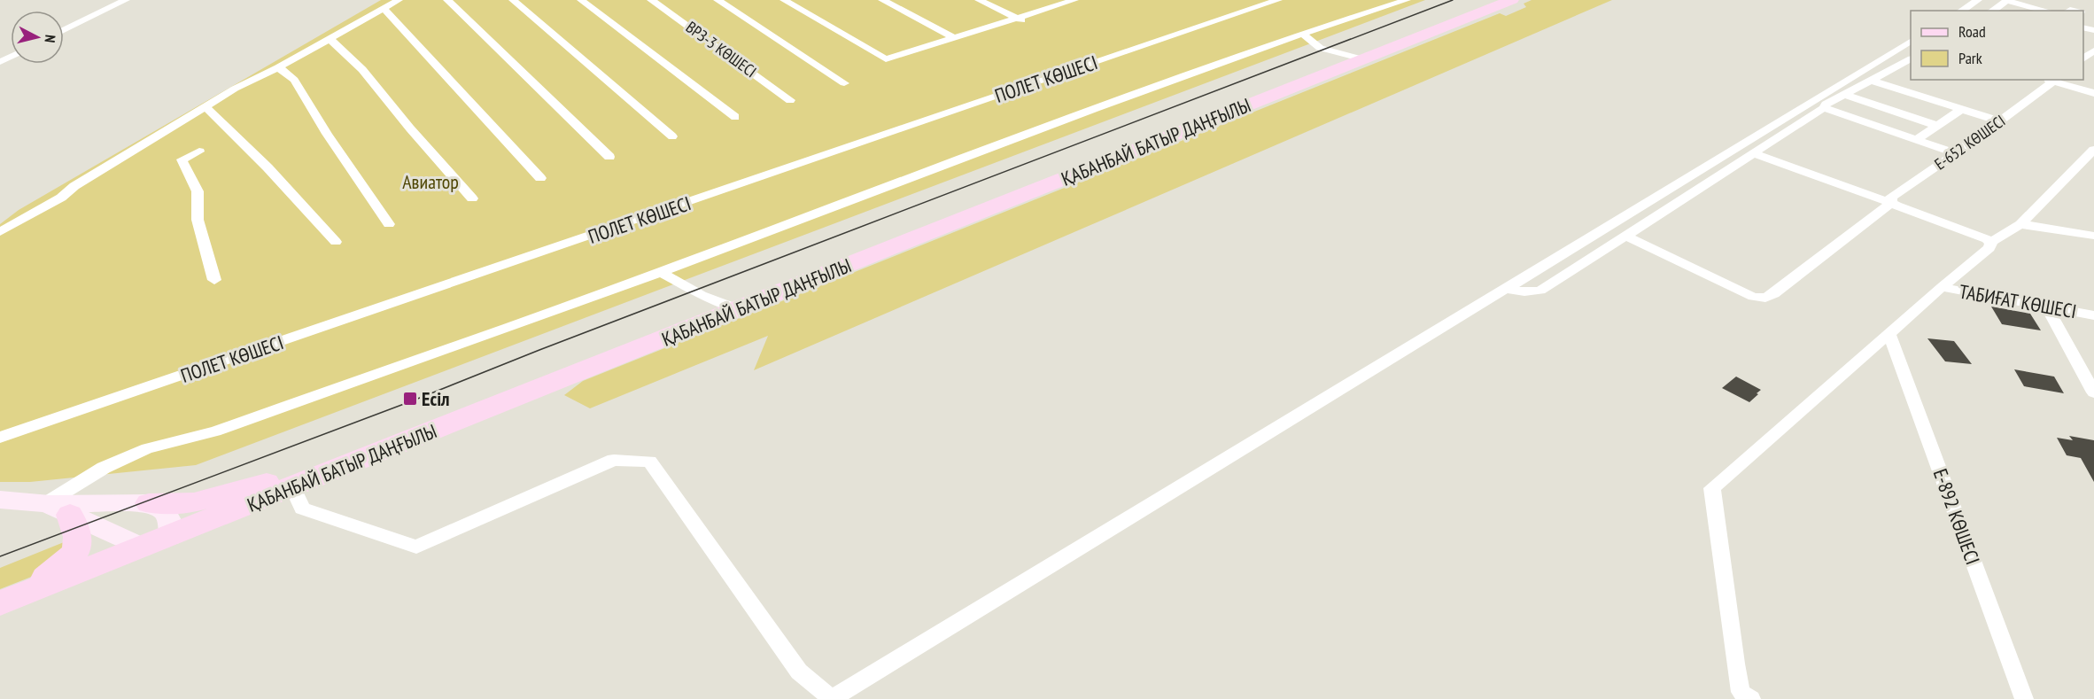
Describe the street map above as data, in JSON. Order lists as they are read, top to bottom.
{
  "streets": {
    "main road": ["ҚАБАНБАЙ БАТЫР ДАҢҒЫЛЫ"],
    "street": [
      "ВРЗ-3 КӨШЕСІ",
      "ПОЛЕТ КӨШЕСІ",
      "Е-652 КӨШЕСІ",
      "ТАБИҒАТ КӨШЕСІ",
      "Е-892 КӨШЕСІ"
    ]
  },
  "parks": ["Авиатор"],
  "places": {
    "transit": ["Есіл"]
  },
  "legend": ["Road", "Park"],
  "north": "right"
}
